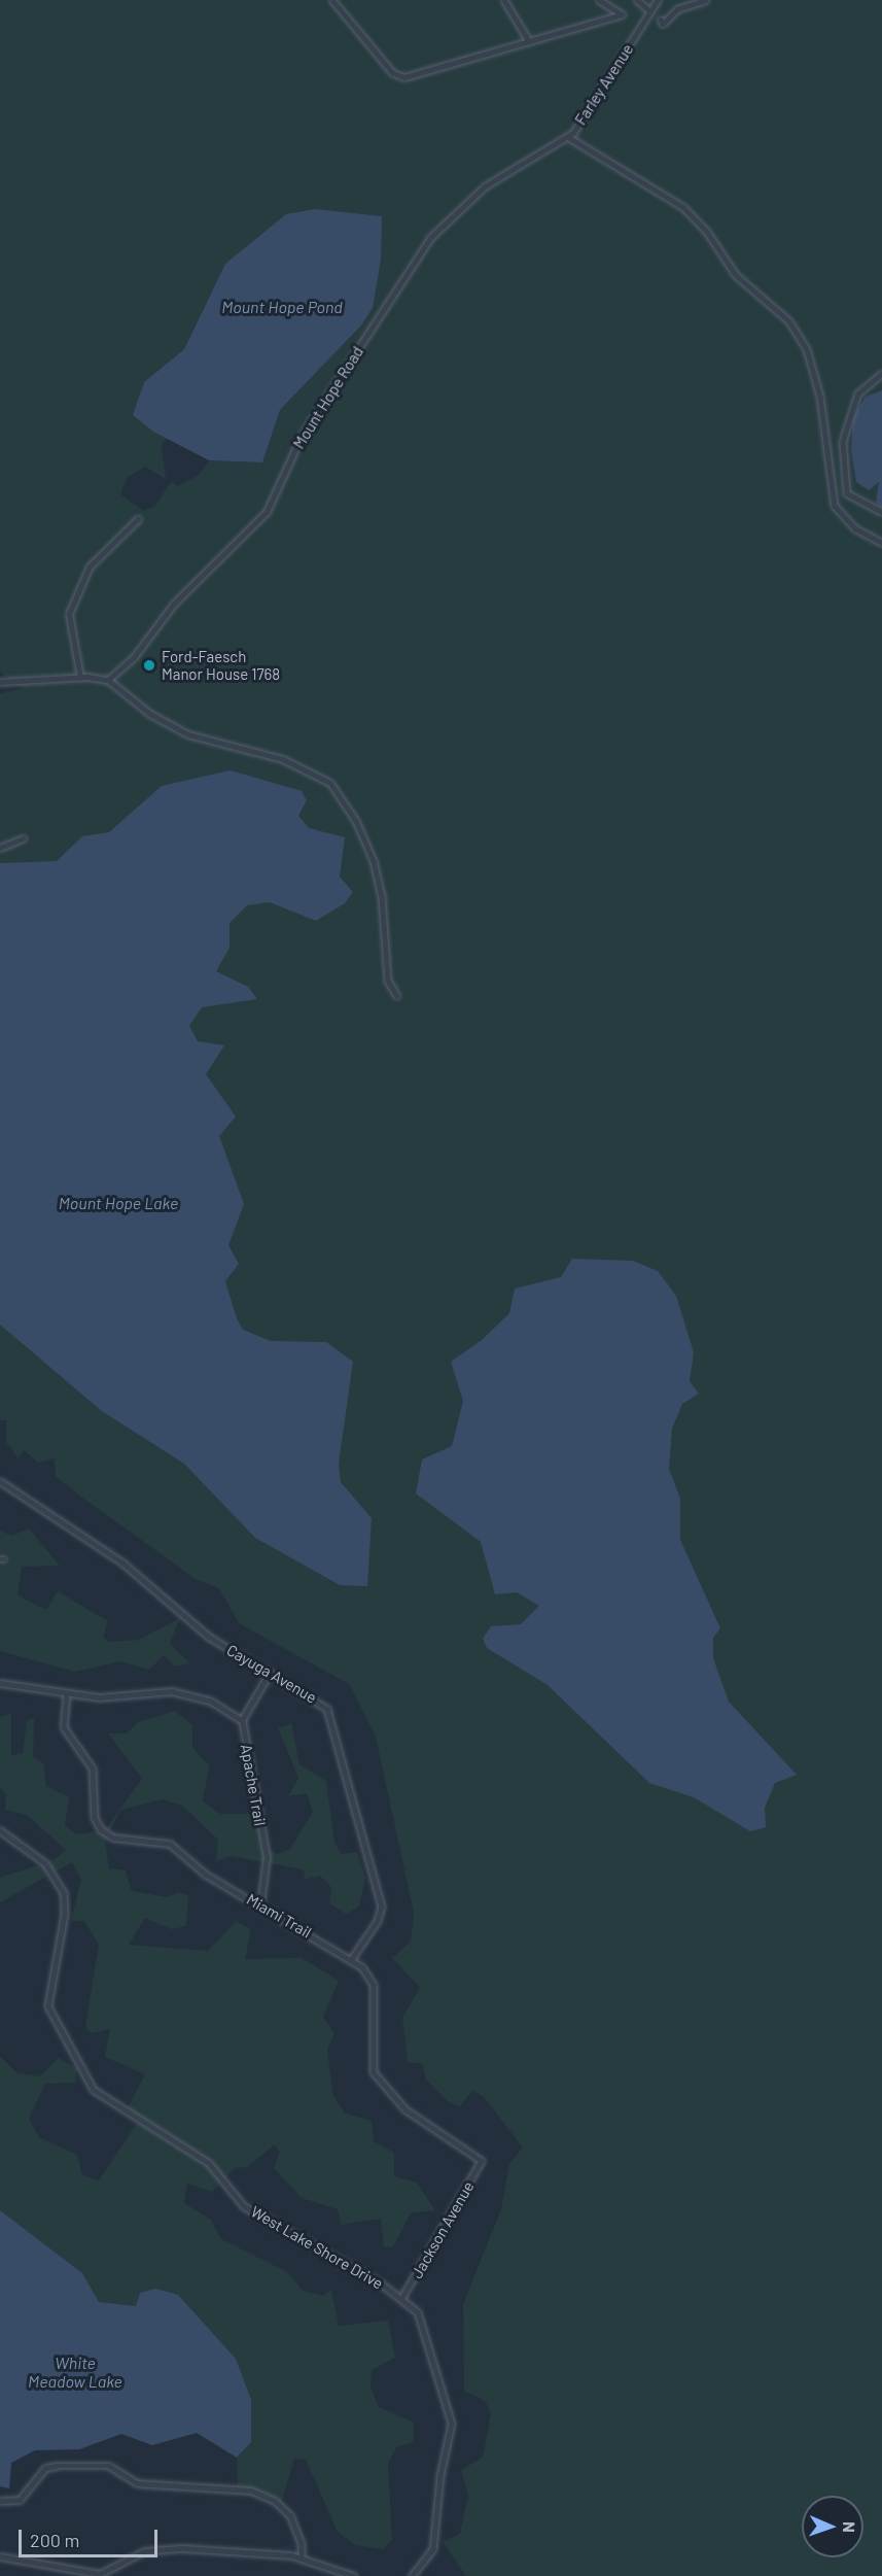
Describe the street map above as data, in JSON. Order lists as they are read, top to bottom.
{
  "streets": {
    "street": [
      "Farley Avenue",
      "Mount Hope Road",
      "Cayuga Avenue",
      "Apache Trail",
      "Miami Trail",
      "Jackson Avenue",
      "West Lake Shore Drive"
    ]
  },
  "crossings": [
    ["Farley Avenue", "Mount Hope Road"],
    ["Cayuga Avenue", "Miami Trail"],
    ["Apache Trail", "Miami Trail"],
    ["Miami Trail", "Jackson Avenue"],
    ["Jackson Avenue", "West Lake Shore Drive"]
  ],
  "water": ["Mount Hope Pond", "Mount Hope Lake", "White Meadow Lake"],
  "places": ["Ford-Faesch Manor House 1768"],
  "scale_bar": "200 m",
  "north": "right"
}
